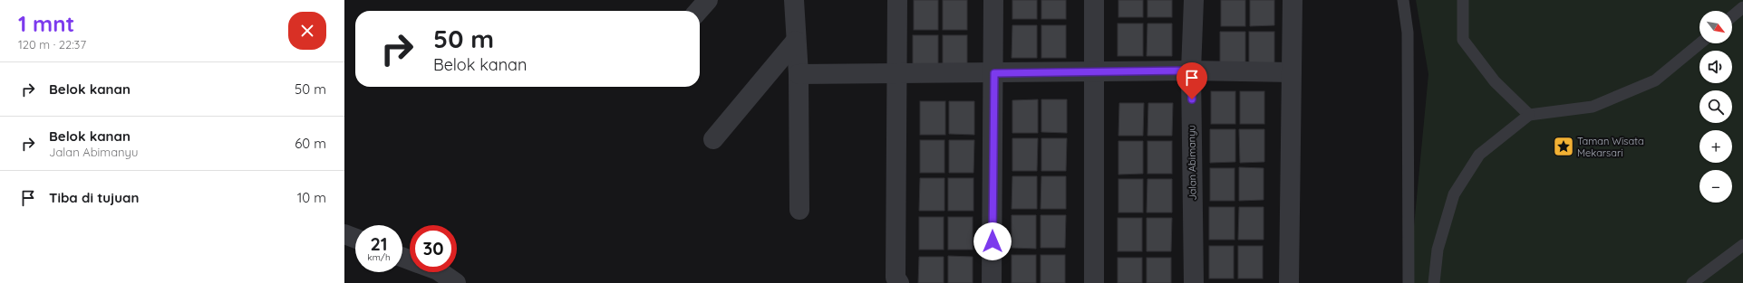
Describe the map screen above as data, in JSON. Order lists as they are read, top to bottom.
{
  "streets": {
    "street": ["Jalan Abimanyu"]
  },
  "places": {
    "place": ["Taman Wisata Mekarsari"]
  },
  "north": "bottom right",
  "page": {
    "heading": ["1 mnt", "120 m · 22:37"],
    "map_buttons": ["+", "−"],
    "turn": ["50 m", "Belok kanan"],
    "list": [
      {
        "name": "Belok kanan",
        "value": "50 m"
      },
      {
        "name": "Belok kanan",
        "note": "Jalan Abimanyu",
        "value": "60 m"
      },
      {
        "name": "Tiba di tujuan",
        "value": "10 m"
      }
    ],
    "speed": "21 km/h",
    "limit": "30"
  }
}
